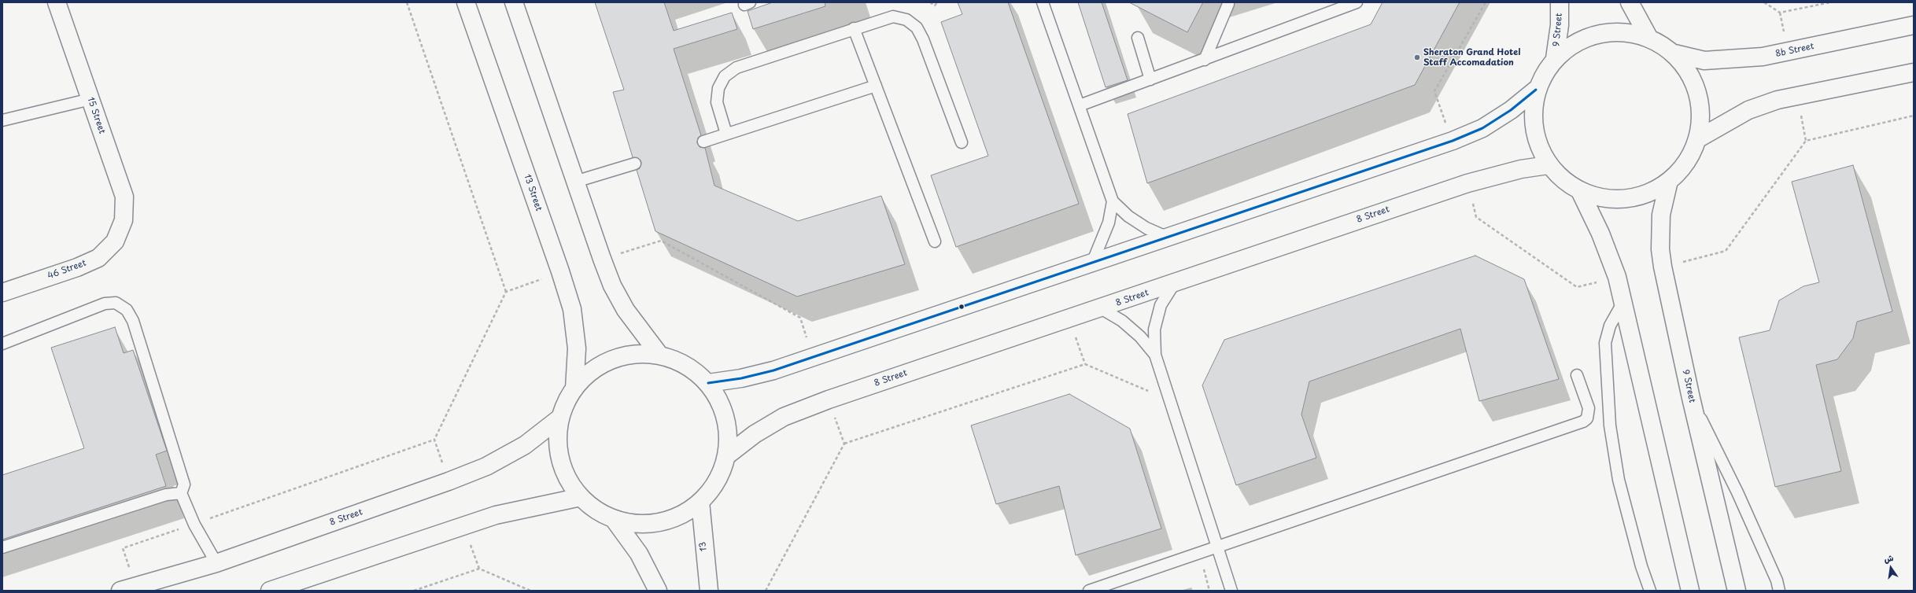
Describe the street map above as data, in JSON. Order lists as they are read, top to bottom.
{
  "streets": {
    "street": [
      "9 Street",
      "8b Street",
      "15 Street",
      "13 Street",
      "8 Street",
      "46 Street",
      "13"
    ]
  },
  "crossings": [
    ["15 Street", "46 Street"]
  ],
  "places": ["Sheraton Grand Hotel Staff Accomadation"],
  "north": "top"
}
